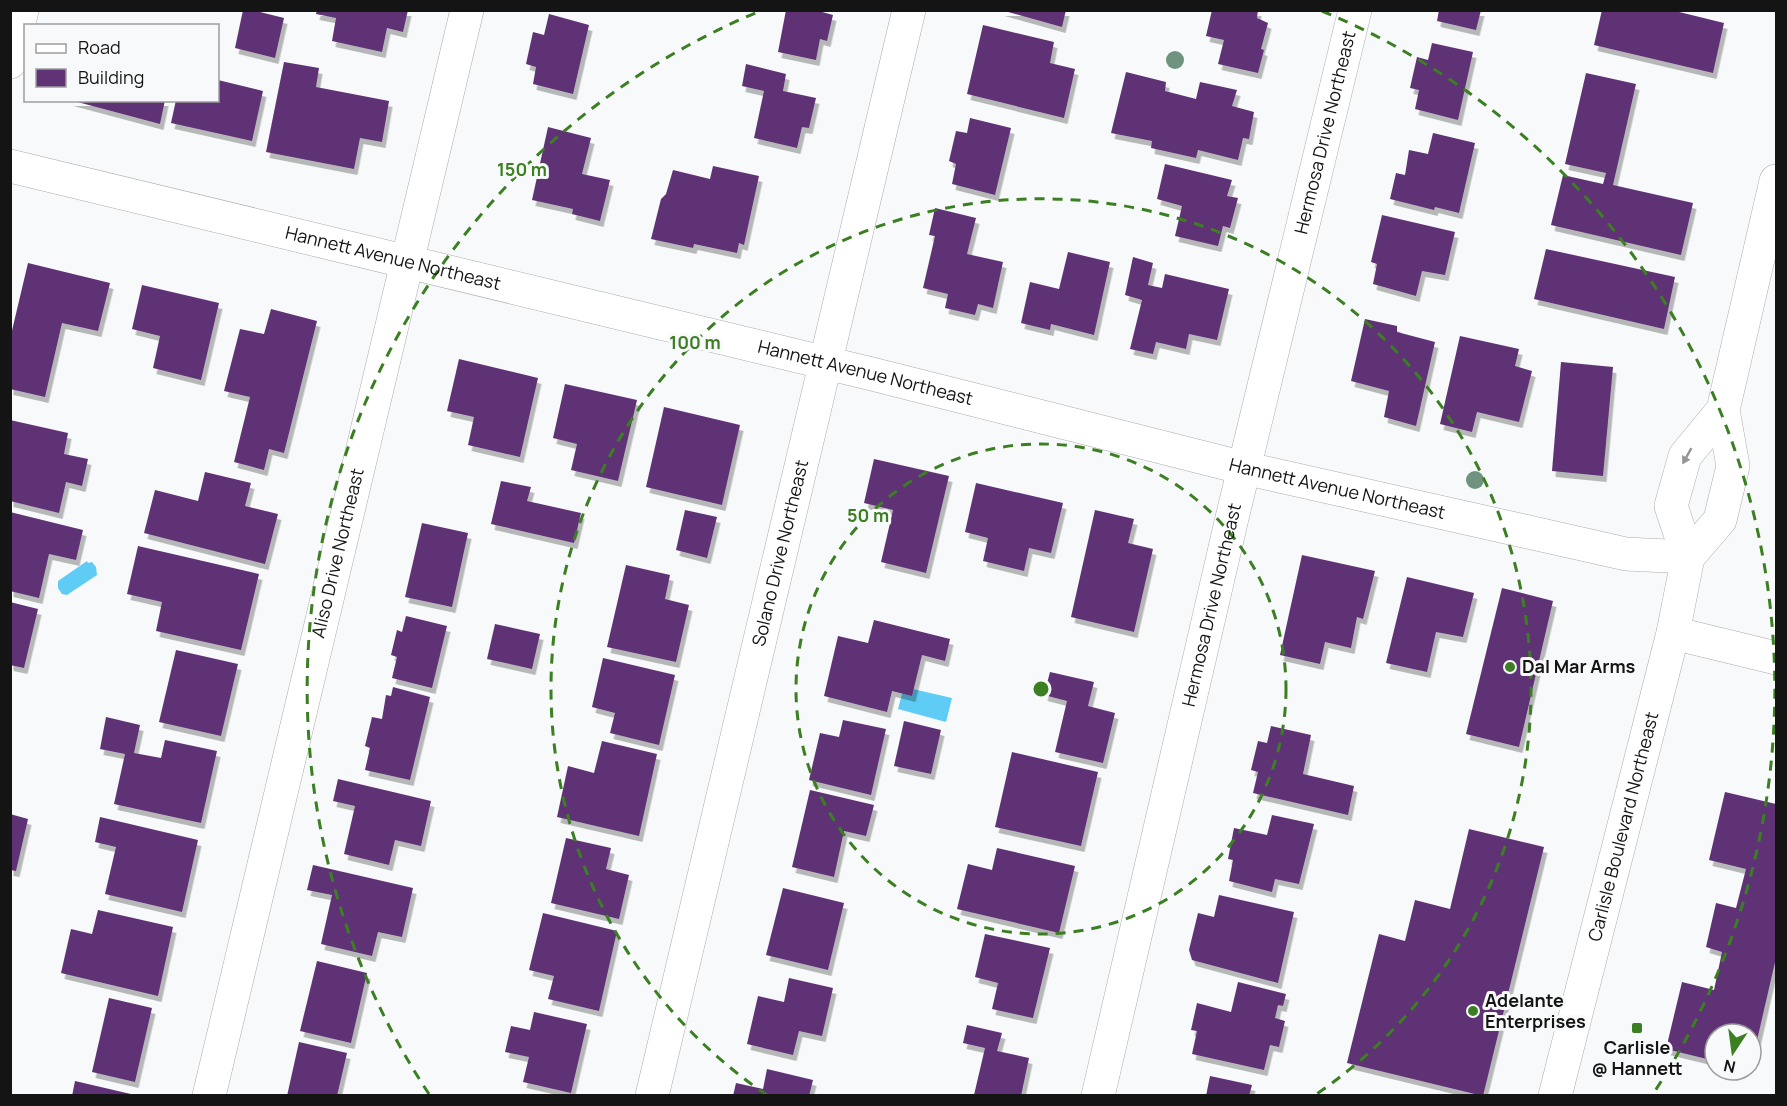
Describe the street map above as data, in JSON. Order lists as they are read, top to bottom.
{
  "streets": {
    "street": [
      "Hermosa Drive Northeast",
      "Hannett Avenue Northeast",
      "Aliso Drive Northeast",
      "Solano Drive Northeast",
      "Carlisle Boulevard Northeast"
    ]
  },
  "crossings": [
    ["Hermosa Drive Northeast", "Hannett Avenue Northeast"],
    ["Hannett Avenue Northeast", "Aliso Drive Northeast"],
    ["Hannett Avenue Northeast", "Solano Drive Northeast"],
    ["Hannett Avenue Northeast", "Carlisle Boulevard Northeast"]
  ],
  "places": {
    "other": ["Dal Mar Arms", "Adelante Enterprises"],
    "transit": ["Carlisle @ Hannett"]
  },
  "legend": ["Road", "Building"],
  "north": "bottom",
  "rings": ["150 m", "100 m", "50 m"]
}
